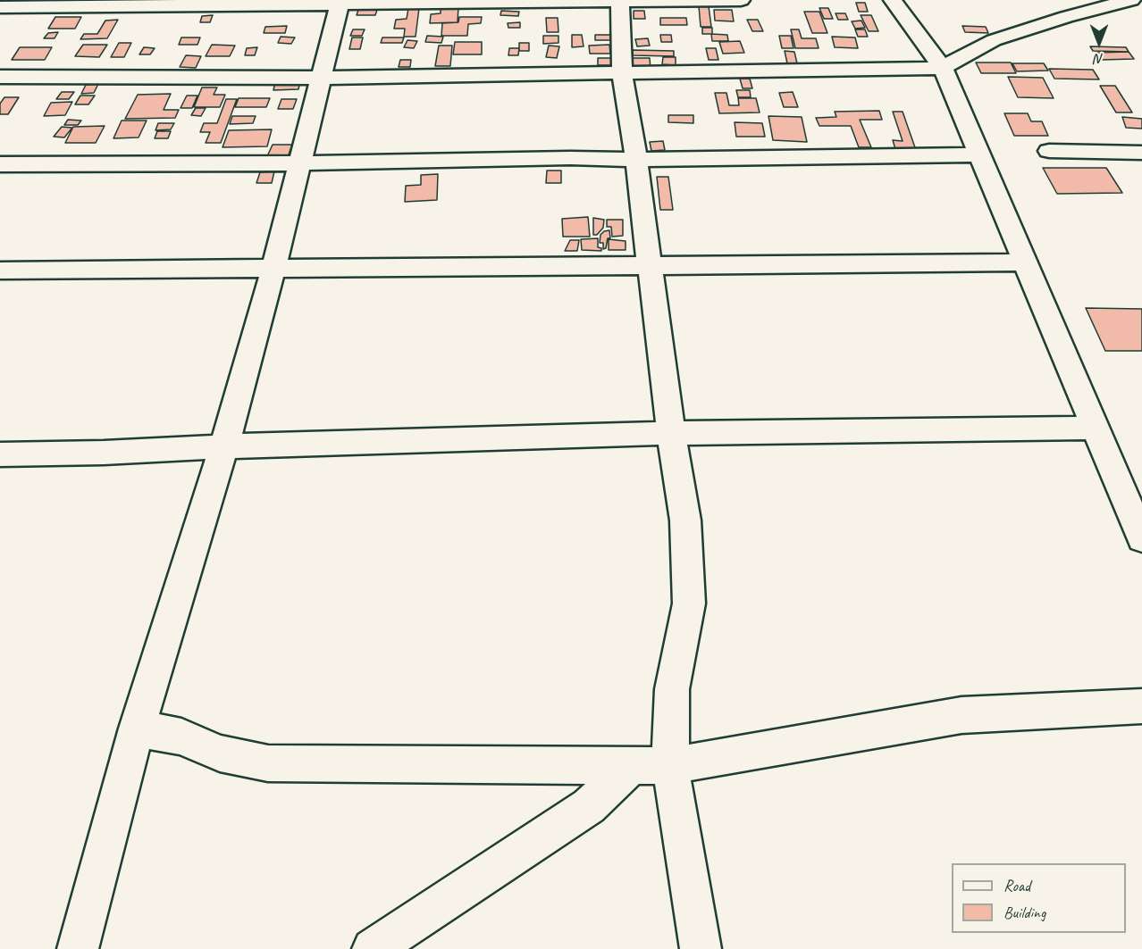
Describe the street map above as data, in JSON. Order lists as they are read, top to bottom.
{
  "legend": ["Road", "Building"],
  "north": "bottom"
}
